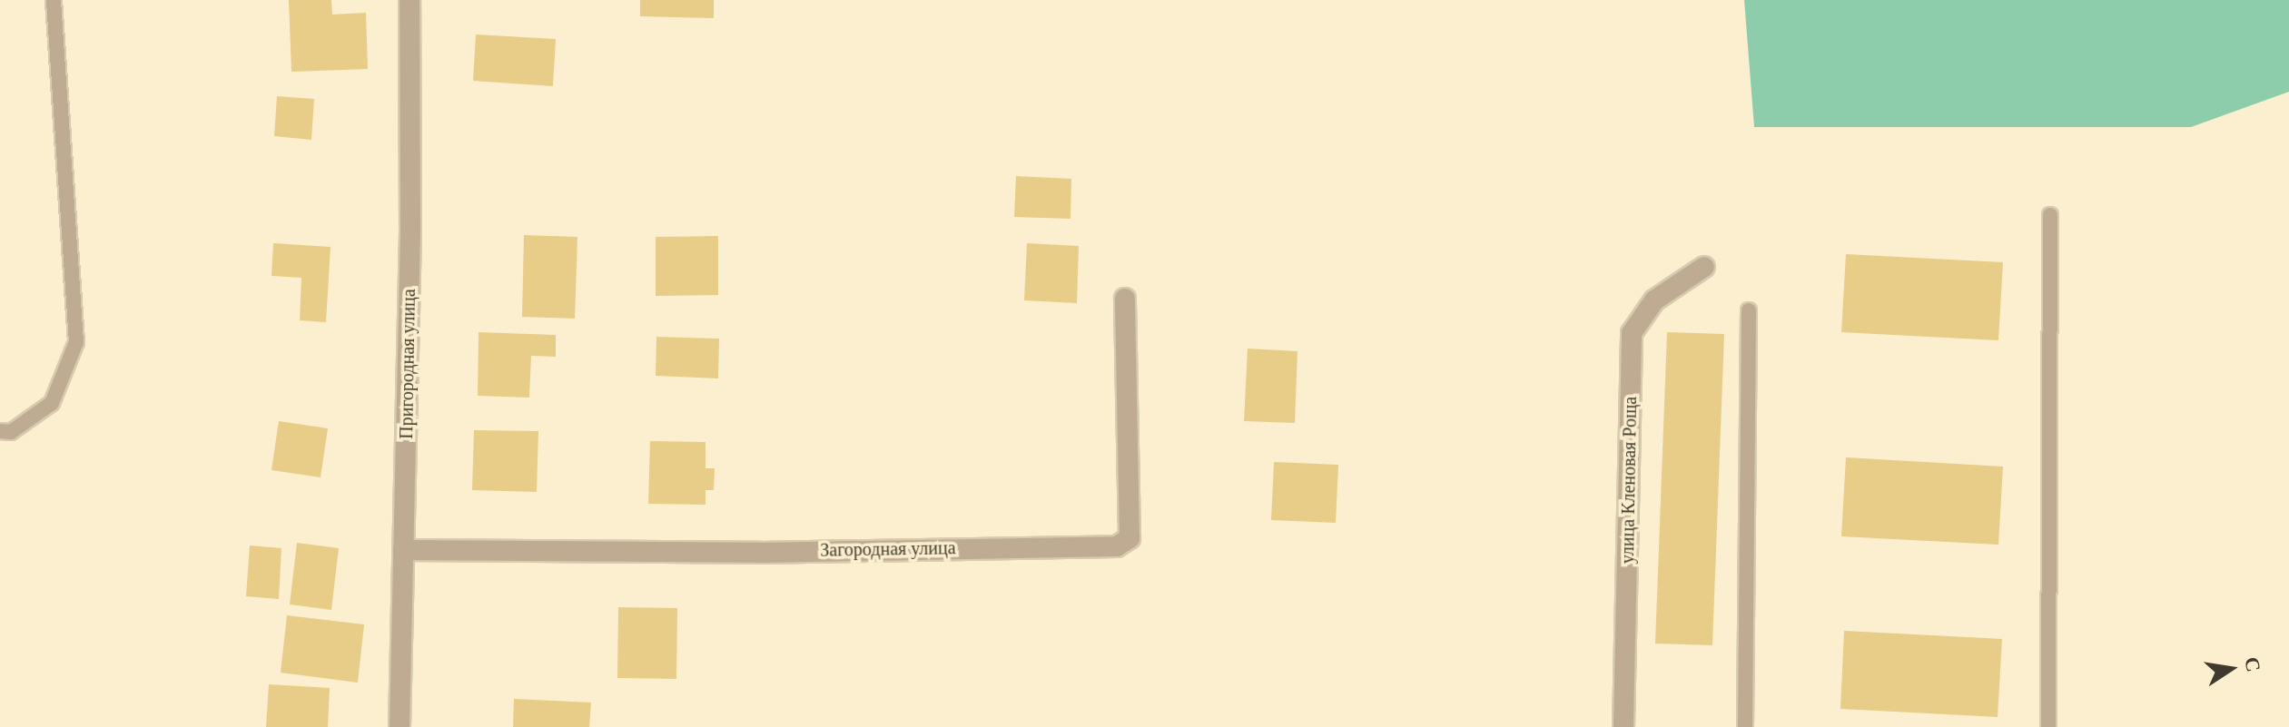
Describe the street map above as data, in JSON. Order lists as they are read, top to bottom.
{
  "streets": {
    "street": ["Пригородная улица", "улица Кленовая Роща", "Загородная улица"]
  },
  "crossings": [
    ["Пригородная улица", "Загородная улица"]
  ],
  "north": "right"
}
